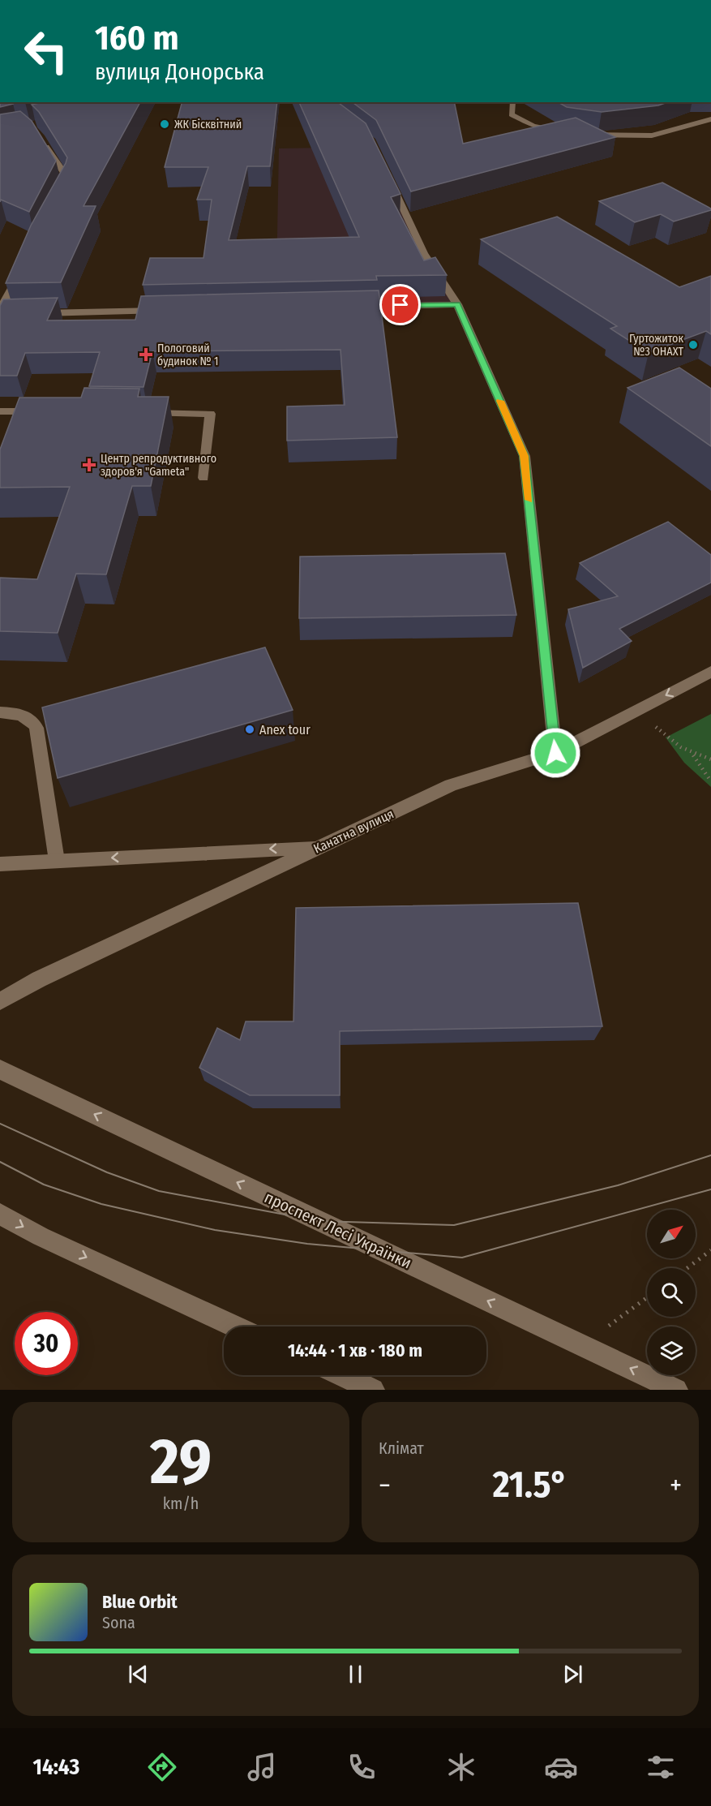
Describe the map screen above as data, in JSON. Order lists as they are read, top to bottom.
{
  "streets": {
    "street": ["Канатна вулиця", "проспект Лесі Українки"]
  },
  "one_way": ["проспект Лесі Українки"],
  "places": {
    "other": ["ЖК Бісквітний", "Гуртожиток №3 ОНАХТ", "Anex tour"],
    "health": ["Пологовий будинок № 1", "Центр репродуктивного здоров'я \"Gameta\""]
  },
  "north": "top right",
  "page": {
    "turn": ["160 m", "вулиця Донорська"],
    "limit": "30",
    "trip": "14:44 · 1 хв · 180 m",
    "tile": [
      ["29", "km/h"],
      "Клімат"
    ],
    "heat": ["−", "21.5°", "+"],
    "song": ["Blue Orbit", "Sona"],
    "tabs": "14:43"
  }
}
